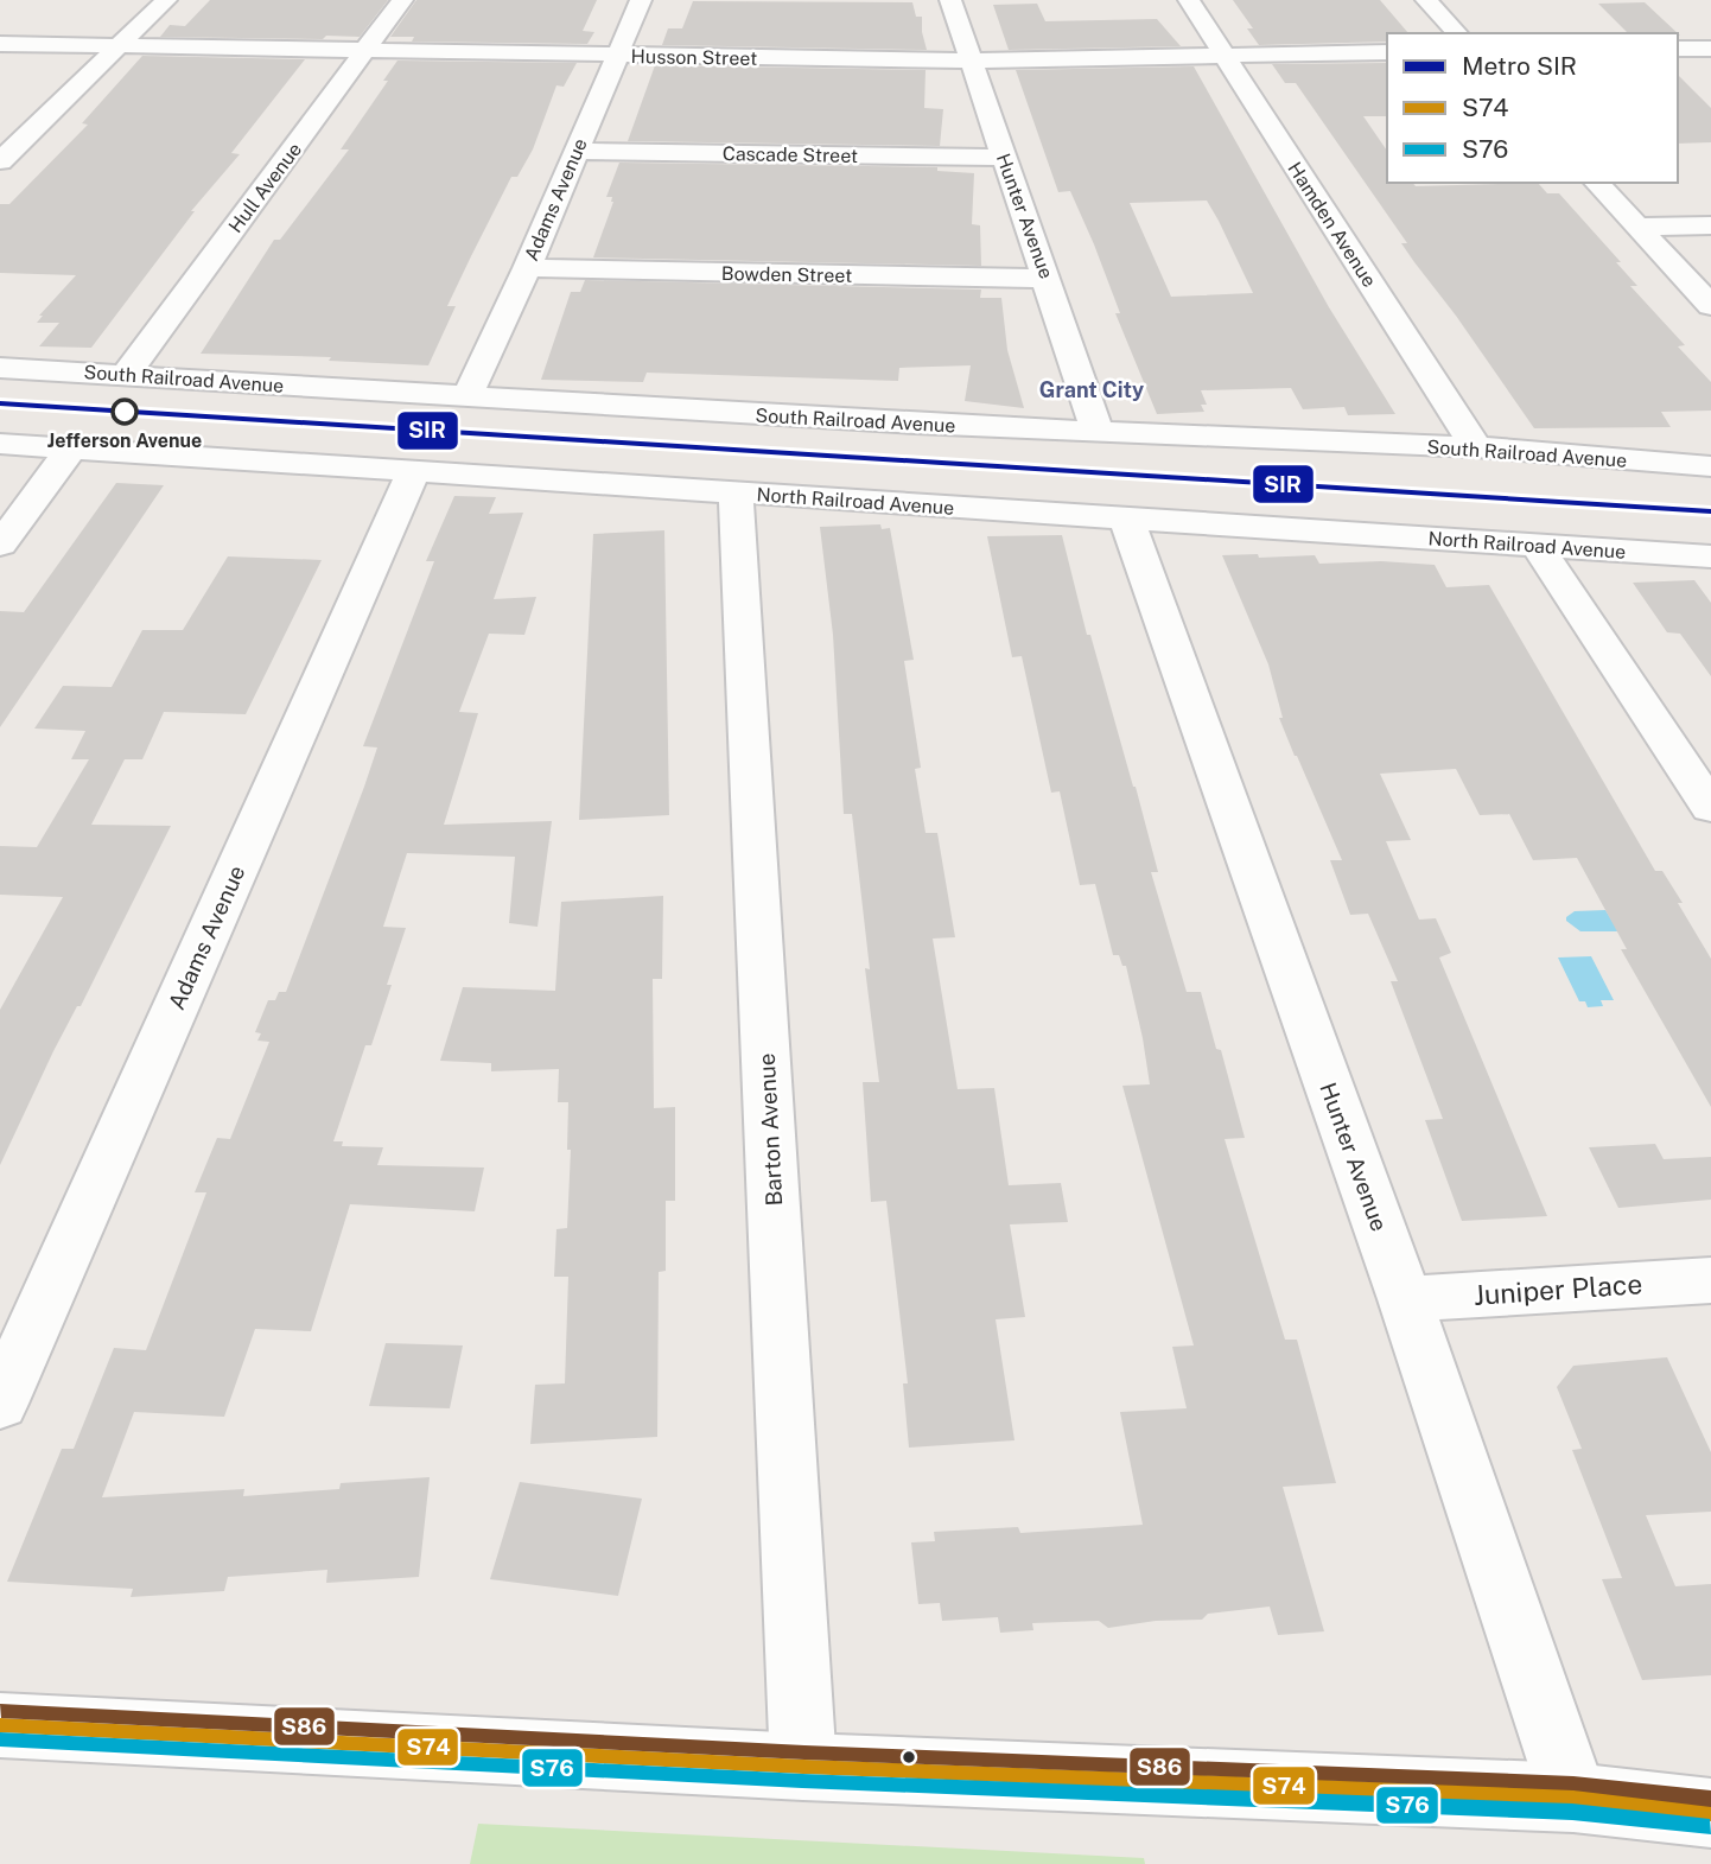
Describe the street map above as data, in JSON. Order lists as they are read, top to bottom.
{
  "streets": {
    "street": [
      "Husson Street",
      "Cascade Street",
      "Hull Avenue",
      "Adams Avenue",
      "Hunter Avenue",
      "Hamden Avenue",
      "Bowden Street",
      "South Railroad Avenue",
      "North Railroad Avenue",
      "Barton Avenue",
      "Juniper Place"
    ]
  },
  "crossings": [
    ["Husson Street", "Hull Avenue"],
    ["Husson Street", "Adams Avenue"],
    ["Husson Street", "Hunter Avenue"],
    ["Husson Street", "Hamden Avenue"],
    ["Cascade Street", "Adams Avenue"],
    ["Cascade Street", "Hunter Avenue"],
    ["Hull Avenue", "South Railroad Avenue"],
    ["Adams Avenue", "Bowden Street"],
    ["Adams Avenue", "South Railroad Avenue"],
    ["Adams Avenue", "North Railroad Avenue"],
    ["Hunter Avenue", "Bowden Street"],
    ["Hunter Avenue", "South Railroad Avenue"],
    ["Hunter Avenue", "North Railroad Avenue"],
    ["Hunter Avenue", "Juniper Place"],
    ["Hamden Avenue", "South Railroad Avenue"],
    ["North Railroad Avenue", "Barton Avenue"]
  ],
  "districts": ["Grant City"],
  "places": ["Jefferson Avenue"],
  "lines": [
    "metro line SIR",
    "transit line S86",
    "transit line S74",
    "transit line S76"
  ],
  "legend": ["Metro SIR", "S74", "S76"]
}
